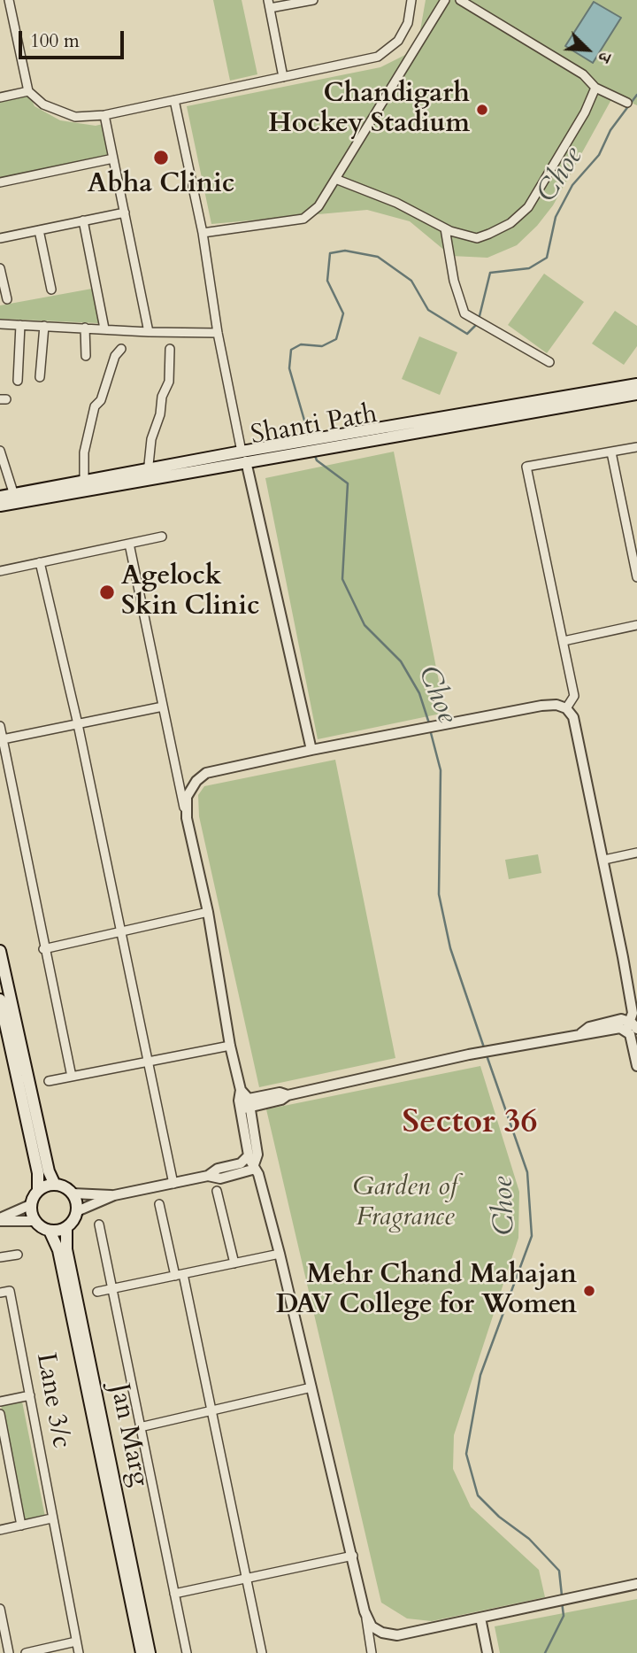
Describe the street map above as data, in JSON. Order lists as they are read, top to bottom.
{
  "streets": {
    "main road": ["Shanti Path", "Jan Marg"],
    "street": ["Lane 3/c"]
  },
  "districts": ["Sector 36"],
  "water": ["Choe"],
  "parks": ["Garden of Fragrance"],
  "places": [
    "Chandigarh Hockey Stadium",
    "Abha Clinic",
    "Agelock Skin Clinic",
    "Mehr Chand Mahajan DAV College for Women"
  ],
  "scale_bar": "100 m",
  "north": "bottom right"
}
